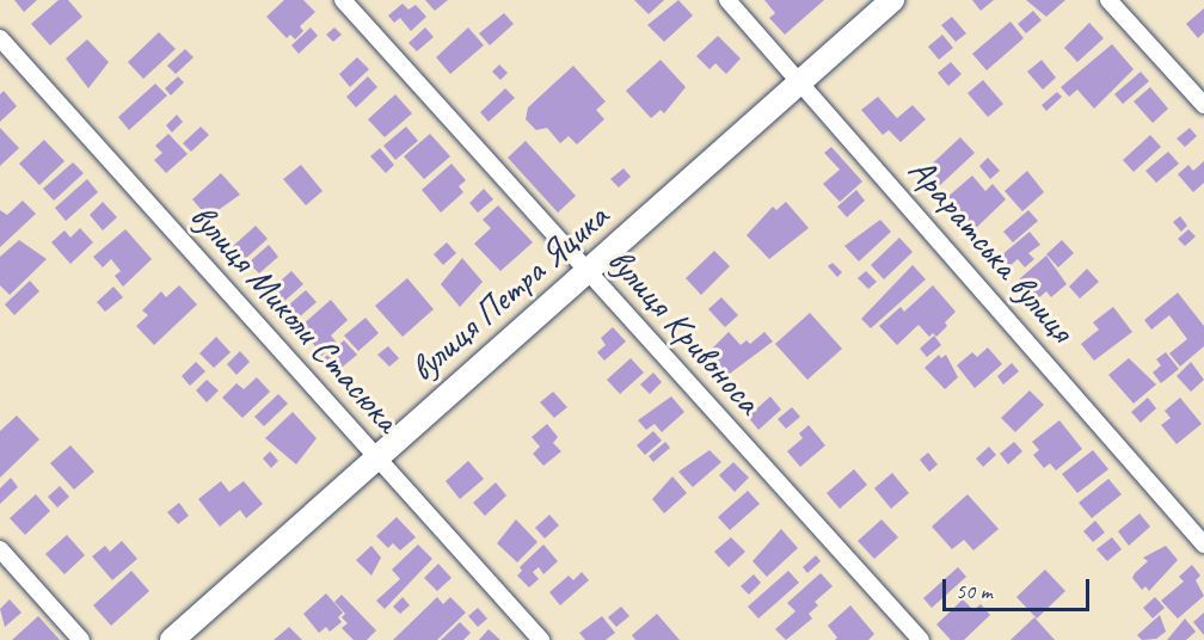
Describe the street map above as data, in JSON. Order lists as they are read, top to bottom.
{
  "streets": {
    "street": [
      "Араратська вулиця",
      "вулиця Петра Яцика",
      "вулиця Миколи Стасюка",
      "вулиця Кривоноса"
    ]
  },
  "crossings": [
    ["Араратська вулиця", "вулиця Петра Яцика"],
    ["вулиця Петра Яцика", "вулиця Миколи Стасюка"],
    ["вулиця Петра Яцика", "вулиця Кривоноса"]
  ],
  "scale_bar": "50 m"
}
